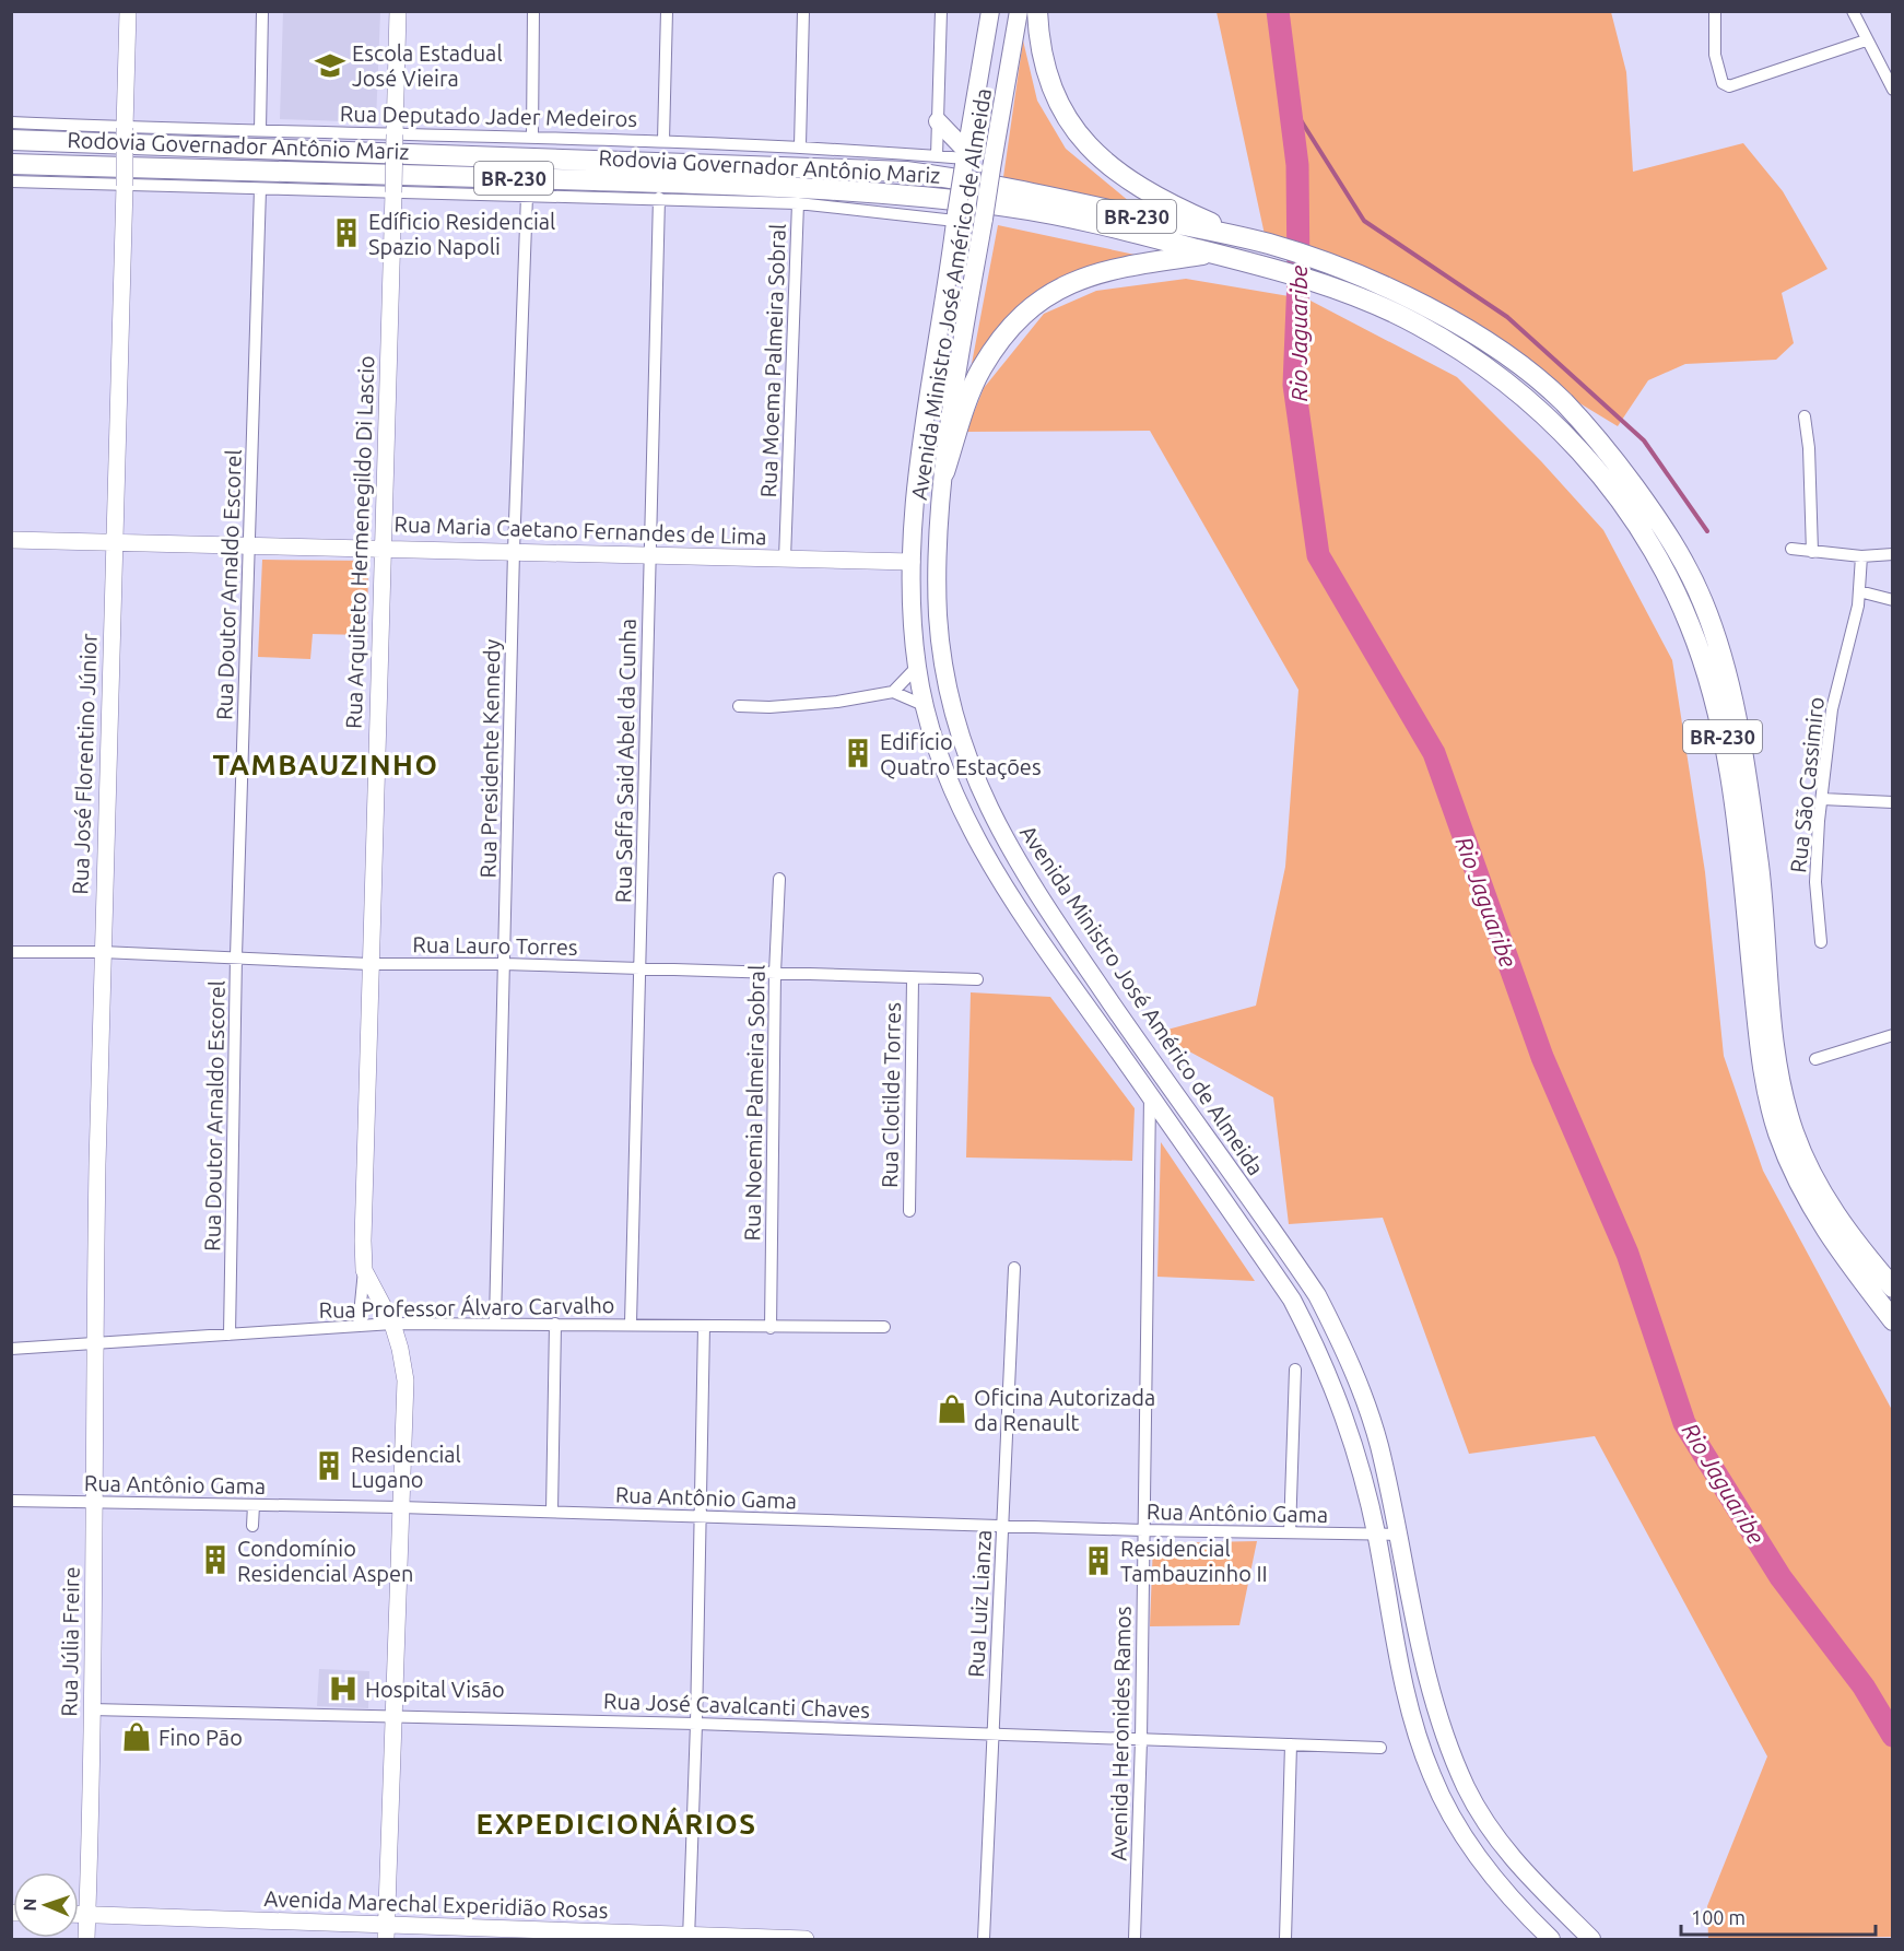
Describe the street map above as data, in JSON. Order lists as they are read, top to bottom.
{
  "streets": {
    "highway": ["Rodovia Governador Antônio Mariz", "BR-230"],
    "main road": [
      "Avenida Ministro José Américo de Almeida",
      "Rua Maria Caetano Fernandes de Lima",
      "Rua Arquiteto Hermenegildo Di Lascio",
      "Rua José Florentino Júnior",
      "Rua Júlia Freire",
      "Avenida Marechal Experidião Rosas"
    ],
    "street": [
      "Rua Deputado Jader Medeiros",
      "Rua Moema Palmeira Sobral",
      "Rua Doutor Arnaldo Escorel",
      "Rua Presidente Kennedy",
      "Rua Saffa Said Abel da Cunha",
      "Rua São Cassimiro",
      "Rua Lauro Torres",
      "Rua Clotilde Torres",
      "Rua Noemia Palmeira Sobral",
      "Rua Professor Álvaro Carvalho",
      "Rua Antônio Gama",
      "Rua Luiz Lianza",
      "Rua José Cavalcanti Chaves",
      "Avenida Heronides Ramos"
    ]
  },
  "crossings": [
    ["Rua Deputado Jader Medeiros", "Avenida Ministro José Américo de Almeida"],
    ["Rua Deputado Jader Medeiros", "Rua Arquiteto Hermenegildo Di Lascio"],
    ["Rua Deputado Jader Medeiros", "Rua José Florentino Júnior"],
    ["Avenida Ministro José Américo de Almeida", "Rua Maria Caetano Fernandes de Lima"],
    ["Avenida Ministro José Américo de Almeida", "Rua Antônio Gama"],
    ["Avenida Ministro José Américo de Almeida", "Avenida Heronides Ramos"],
    ["Rua Moema Palmeira Sobral", "Rua Maria Caetano Fernandes de Lima"],
    ["Rua Maria Caetano Fernandes de Lima", "Rua Arquiteto Hermenegildo Di Lascio"],
    ["Rua Maria Caetano Fernandes de Lima", "Rua Doutor Arnaldo Escorel"],
    ["Rua Maria Caetano Fernandes de Lima", "Rua Presidente Kennedy"],
    ["Rua Maria Caetano Fernandes de Lima", "Rua Saffa Said Abel da Cunha"],
    ["Rua Maria Caetano Fernandes de Lima", "Rua José Florentino Júnior"],
    ["Rua Arquiteto Hermenegildo Di Lascio", "Rua Lauro Torres"],
    ["Rua Arquiteto Hermenegildo Di Lascio", "Rua Professor Álvaro Carvalho"],
    ["Rua Arquiteto Hermenegildo Di Lascio", "Rua Antônio Gama"],
    ["Rua Arquiteto Hermenegildo Di Lascio", "Rua José Cavalcanti Chaves"],
    ["Rua Arquiteto Hermenegildo Di Lascio", "Avenida Marechal Experidião Rosas"],
    ["Rua Doutor Arnaldo Escorel", "Rua Lauro Torres"],
    ["Rua Doutor Arnaldo Escorel", "Rua Professor Álvaro Carvalho"],
    ["Rua Presidente Kennedy", "Rua Lauro Torres"],
    ["Rua Presidente Kennedy", "Rua Professor Álvaro Carvalho"],
    ["Rua Saffa Said Abel da Cunha", "Rua Lauro Torres"],
    ["Rua Saffa Said Abel da Cunha", "Rua Professor Álvaro Carvalho"],
    ["Rua José Florentino Júnior", "Rua Lauro Torres"],
    ["Rua José Florentino Júnior", "Rua Professor Álvaro Carvalho"],
    ["Rua José Florentino Júnior", "Rua Júlia Freire"],
    ["Rua Lauro Torres", "Rua Clotilde Torres"],
    ["Rua Lauro Torres", "Rua Noemia Palmeira Sobral"],
    ["Rua Noemia Palmeira Sobral", "Rua Professor Álvaro Carvalho"],
    ["Rua Professor Álvaro Carvalho", "Rua Júlia Freire"],
    ["Rua Antônio Gama", "Rua Luiz Lianza"],
    ["Rua Antônio Gama", "Rua Júlia Freire"],
    ["Rua Antônio Gama", "Avenida Heronides Ramos"],
    ["Rua Luiz Lianza", "Rua José Cavalcanti Chaves"],
    ["Rua Júlia Freire", "Rua José Cavalcanti Chaves"],
    ["Rua Júlia Freire", "Avenida Marechal Experidião Rosas"],
    ["Rua José Cavalcanti Chaves", "Avenida Heronides Ramos"]
  ],
  "districts": ["TAMBAUZINHO", "EXPEDICIONÁRIOS"],
  "water": ["Rio Jaguaribe"],
  "places": {
    "school or university": ["Escola Estadual José Vieira"],
    "building": [
      "Edíficio Residencial Spazio Napoli",
      "Edifício Quatro Estações",
      "Residencial Lugano",
      "Condomínio Residencial Aspen",
      "Residencial Tambauzinho II"
    ],
    "shop": ["Oficina Autorizada da Renault", "Fino Pão"],
    "hospital": ["Hospital Visão"]
  },
  "scale_bar": "100 m",
  "north": "left"
}
